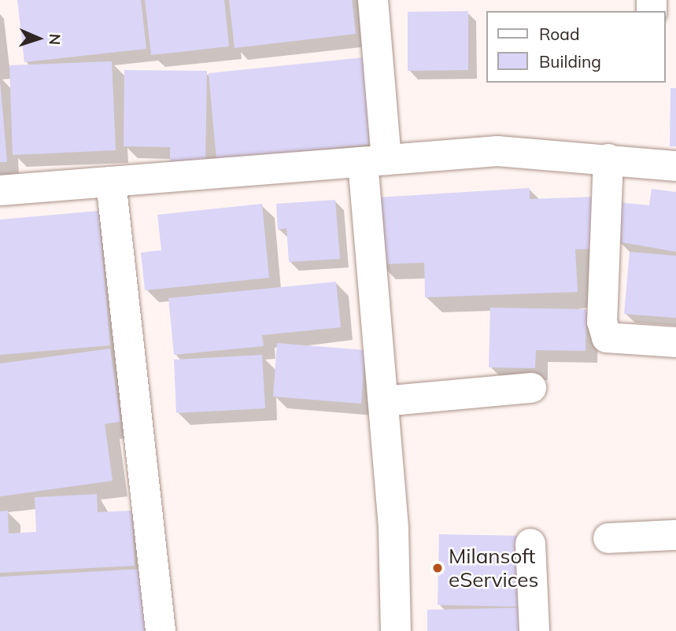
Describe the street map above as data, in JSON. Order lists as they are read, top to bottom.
{
  "places": ["Milansoft eServices"],
  "legend": ["Road", "Building"],
  "north": "right"
}
